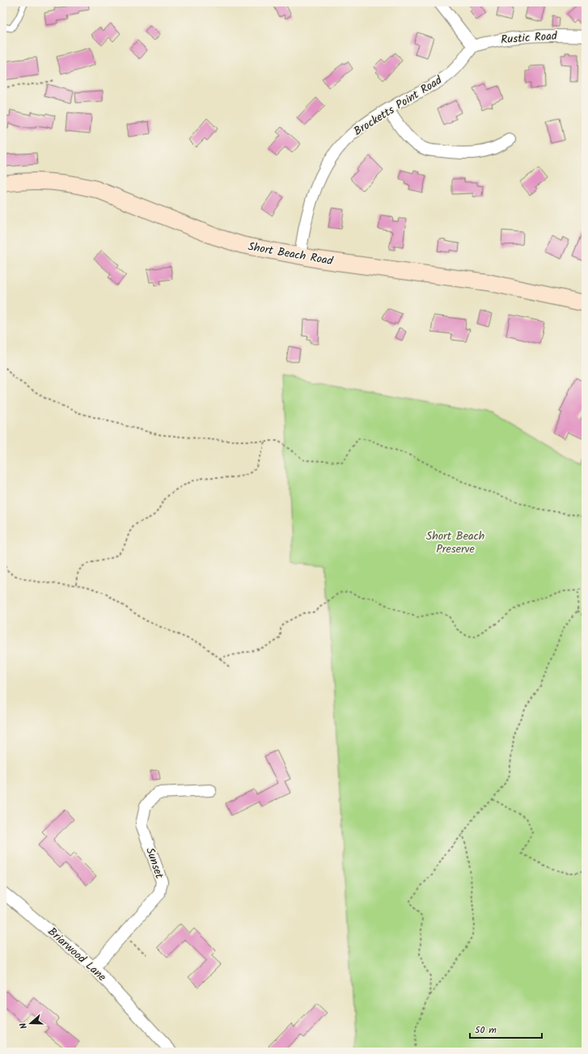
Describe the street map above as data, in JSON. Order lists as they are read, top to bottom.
{
  "streets": {
    "main road": ["Short Beach Road"],
    "street": [
      "Rustic Road",
      "Brocketts Point Road",
      "Sunset",
      "Briarwood Lane"
    ]
  },
  "crossings": [
    ["Rustic Road", "Brocketts Point Road"],
    ["Brocketts Point Road", "Short Beach Road"],
    ["Sunset", "Briarwood Lane"]
  ],
  "parks": ["Short Beach Preserve"],
  "scale_bar": "50 m",
  "north": "left"
}
